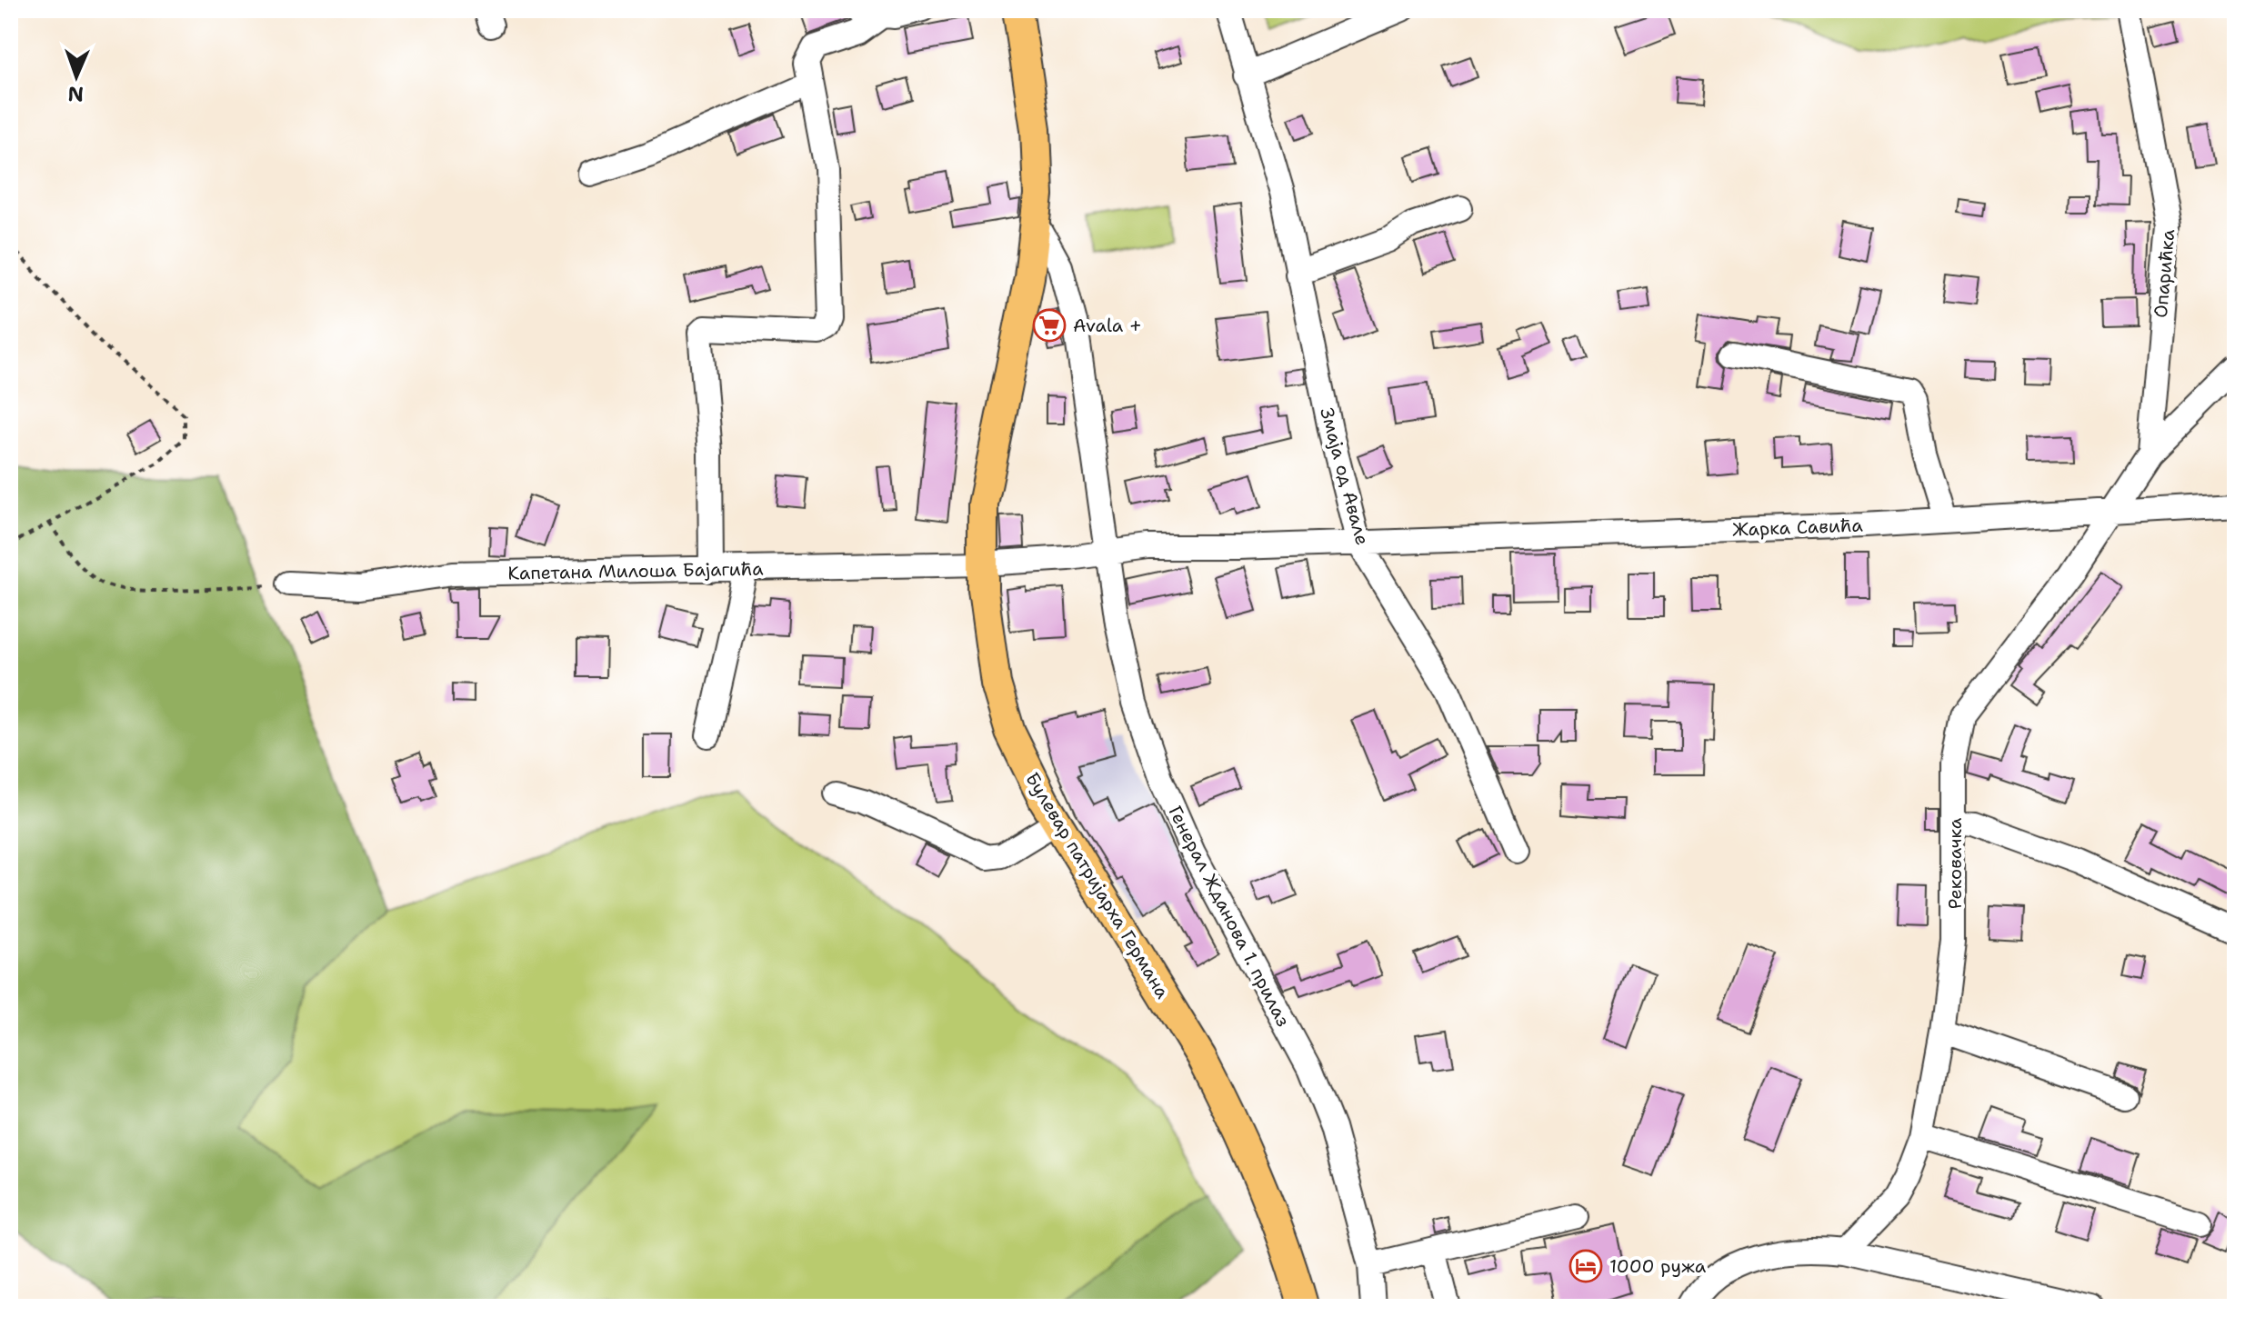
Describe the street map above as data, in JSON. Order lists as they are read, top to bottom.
{
  "streets": {
    "main road": ["Булевар патријарха Германа"],
    "street": [
      "Опарићка",
      "Змаја од Авале",
      "Жарка Савића",
      "Капетана Милоша Бајагића",
      "Рековачка",
      "Генерал Жданова 1. прилаз"
    ]
  },
  "crossings": [
    ["Опарићка", "Рековачка"],
    ["Змаја од Авале", "Жарка Савића"],
    ["Жарка Савића", "Капетана Милоша Бајагића"],
    ["Жарка Савића", "Рековачка"],
    ["Жарка Савића", "Генерал Жданова 1. прилаз"],
    ["Капетана Милоша Бајагића", "Булевар патријарха Германа"],
    ["Капетана Милоша Бајагића", "Генерал Жданова 1. прилаз"],
    ["Булевар патријарха Германа", "Генерал Жданова 1. прилаз"]
  ],
  "places": {
    "supermarket": ["Avala +"],
    "hotel": ["1000 ружа"]
  },
  "north": "bottom"
}
